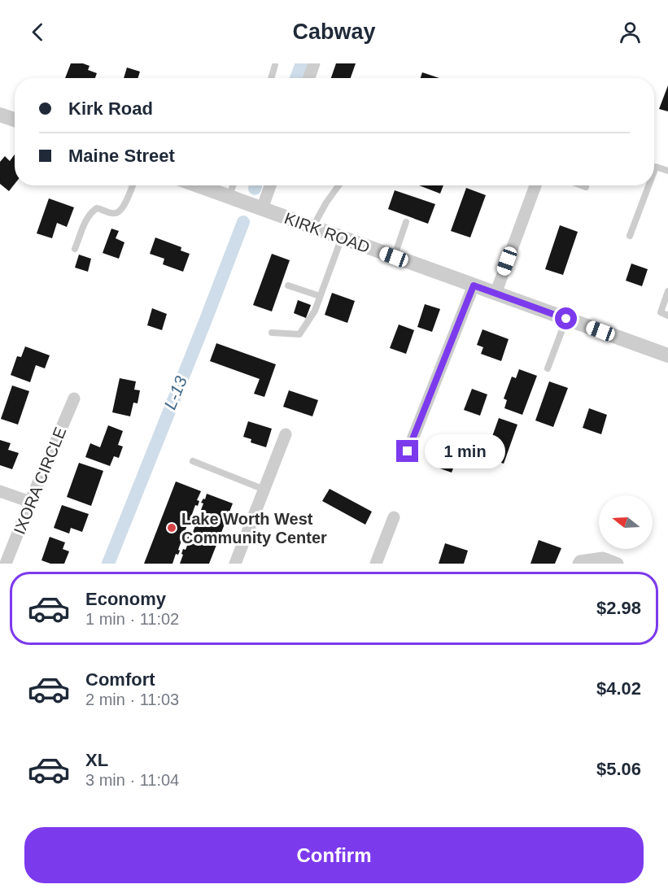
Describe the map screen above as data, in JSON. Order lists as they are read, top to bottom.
{
  "streets": {
    "street": ["KIRK ROAD", "IXORA CIRCLE"]
  },
  "water": ["L-13"],
  "places": ["Lake Worth West Community Center"],
  "north": "left",
  "page": {
    "header": "Cabway",
    "banner": ["Kirk Road", "Maine Street"],
    "bubble": "1 min",
    "list": [
      {
        "name": "Economy",
        "note": "1 min · 11:02",
        "value": "$2.98"
      },
      {
        "name": "Comfort",
        "note": "2 min · 11:03",
        "value": "$4.02"
      },
      {
        "name": "XL",
        "note": "3 min · 11:04",
        "value": "$5.06"
      }
    ],
    "buttons": "Confirm"
  }
}
